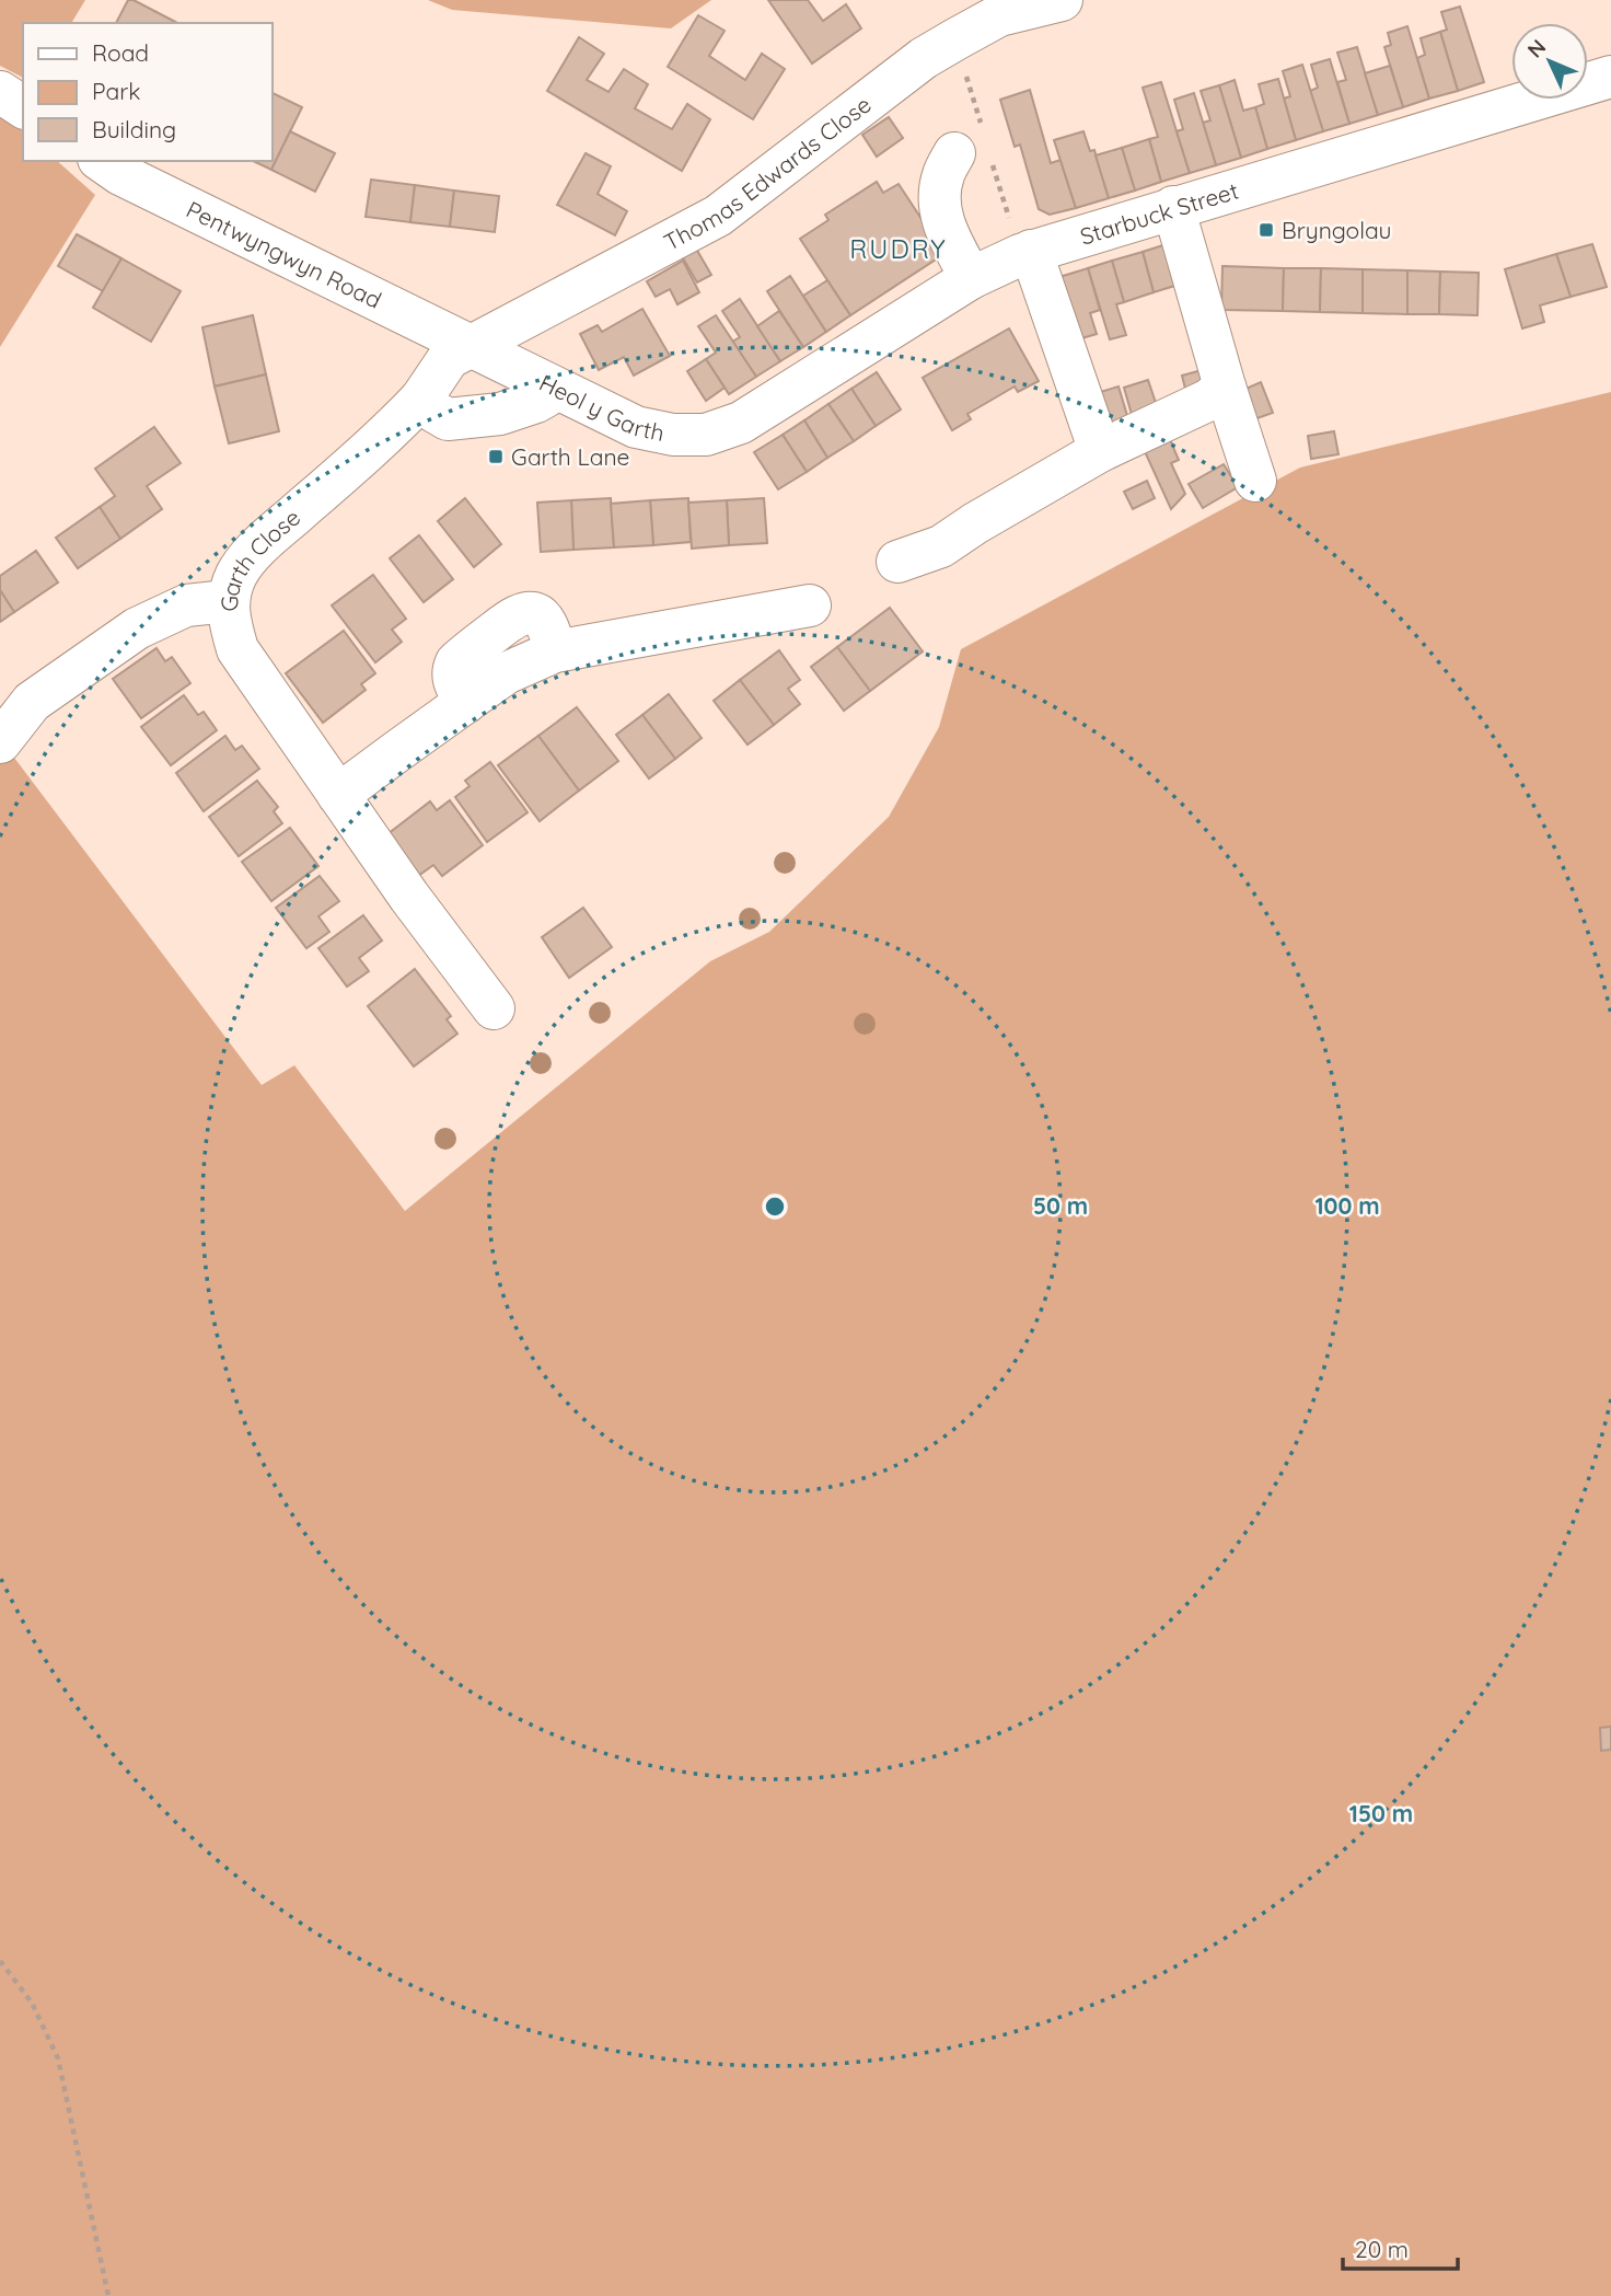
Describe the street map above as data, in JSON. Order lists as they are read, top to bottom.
{
  "streets": {
    "street": [
      "Thomas Edwards Close",
      "Starbuck Street",
      "Pentwyngwyn Road",
      "Heol y Garth",
      "Garth Close"
    ]
  },
  "crossings": [
    ["Thomas Edwards Close", "Pentwyngwyn Road"],
    ["Thomas Edwards Close", "Heol y Garth"],
    ["Thomas Edwards Close", "Garth Close"],
    ["Starbuck Street", "Heol y Garth"],
    ["Pentwyngwyn Road", "Heol y Garth"],
    ["Pentwyngwyn Road", "Garth Close"],
    ["Heol y Garth", "Garth Close"]
  ],
  "districts": ["RUDRY"],
  "places": {
    "transit": ["Bryngolau", "Garth Lane"]
  },
  "legend": ["Road", "Park", "Building"],
  "scale_bar": "20 m",
  "north": "top left",
  "rings": ["50 m", "100 m", "150 m"]
}
